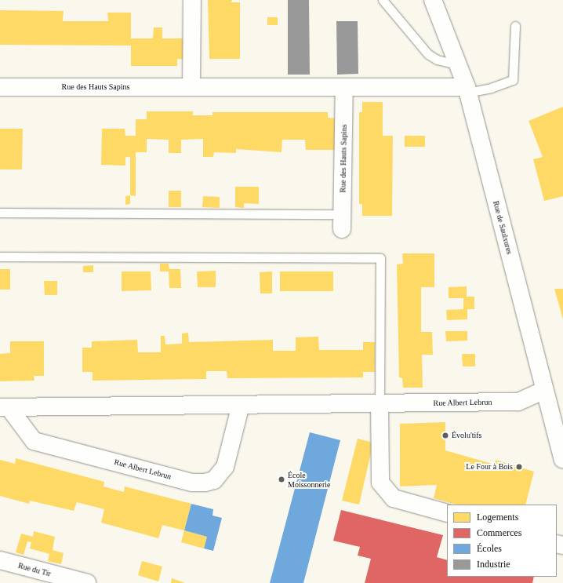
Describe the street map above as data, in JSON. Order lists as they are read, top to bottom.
{
  "streets": {
    "street": [
      "Rue des Hauts Sapins",
      "Rue de Saulxures",
      "Rue Albert Lebrun",
      "Rue du Tir"
    ]
  },
  "crossings": [
    ["Rue des Hauts Sapins", "Rue de Saulxures"],
    ["Rue de Saulxures", "Rue Albert Lebrun"]
  ],
  "places": ["Évolu'tifs", "Le Four à Bois", "École Moissonnerie"],
  "legend": [
    "Logements",
    "Commerces",
    "Écoles",
    "Industrie"
  ]
}
